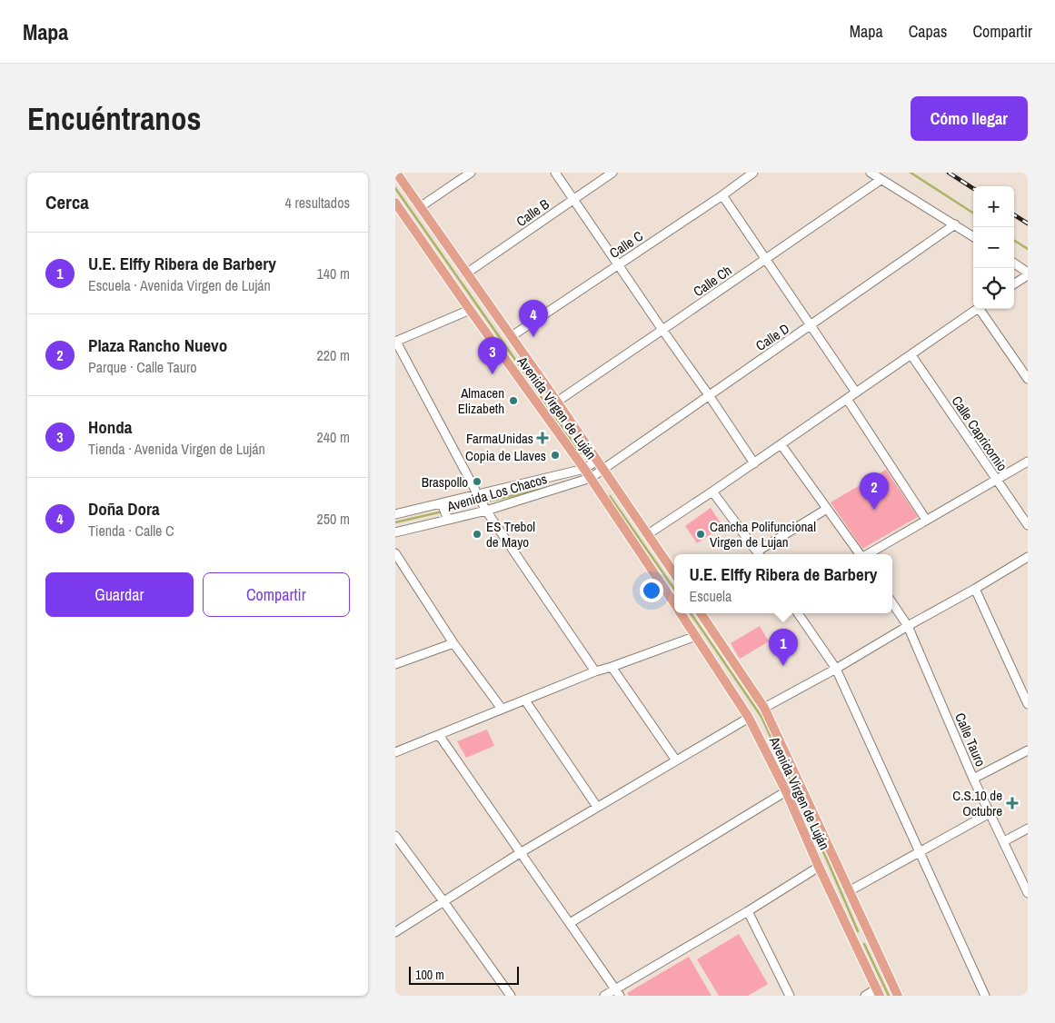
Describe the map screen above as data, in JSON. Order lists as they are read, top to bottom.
{
  "streets": {
    "main road": ["Avenida Virgen de Luján"],
    "street": [
      "Calle B",
      "Calle C",
      "Calle Ch",
      "Calle D",
      "Calle Capricornio",
      "Avenida Los Chacos",
      "Calle Tauro"
    ]
  },
  "crossings": [
    ["Calle B", "Avenida Virgen de Luján"],
    ["Calle C", "Avenida Virgen de Luján"],
    ["Calle Ch", "Avenida Virgen de Luján"],
    ["Calle D", "Avenida Virgen de Luján"],
    ["Calle D", "Avenida Los Chacos"],
    ["Avenida Virgen de Luján", "Avenida Los Chacos"]
  ],
  "places": {
    "other": [
      "Almacen Elizabeth",
      "Copia de Llaves",
      "Braspollo",
      "ES Trebol de Mayo",
      "Cancha Polifuncional Virgen de Lujan"
    ],
    "health": ["FarmaUnidas", "C.S.10 de Octubre"]
  },
  "scale_bar": "100 m",
  "page": {
    "header": "Mapa",
    "nav": ["Mapa", "Capas", "Compartir"],
    "buttons": [
      "Cómo llegar",
      ["Guardar", "Compartir"]
    ],
    "title": "Encuéntranos",
    "heading": ["Cerca", "4 resultados"],
    "map_buttons": ["+", "−"],
    "list": [
      {
        "mark": "1",
        "name": "U.E. Elffy Ribera de Barbery",
        "note": "Escuela · Avenida Virgen de Luján",
        "value": "140 m"
      },
      {
        "mark": "2",
        "name": "Plaza Rancho Nuevo",
        "note": "Parque · Calle Tauro",
        "value": "220 m"
      },
      {
        "mark": "3",
        "name": "Honda",
        "note": "Tienda · Avenida Virgen de Luján",
        "value": "240 m"
      },
      {
        "mark": "4",
        "name": "Doña Dora",
        "note": "Tienda · Calle C",
        "value": "250 m"
      }
    ],
    "pins": [
      "4",
      "3",
      "2",
      "1"
    ],
    "popup": ["U.E. Elffy Ribera de Barbery", "Escuela"],
    "scale": "100 m"
  }
}
